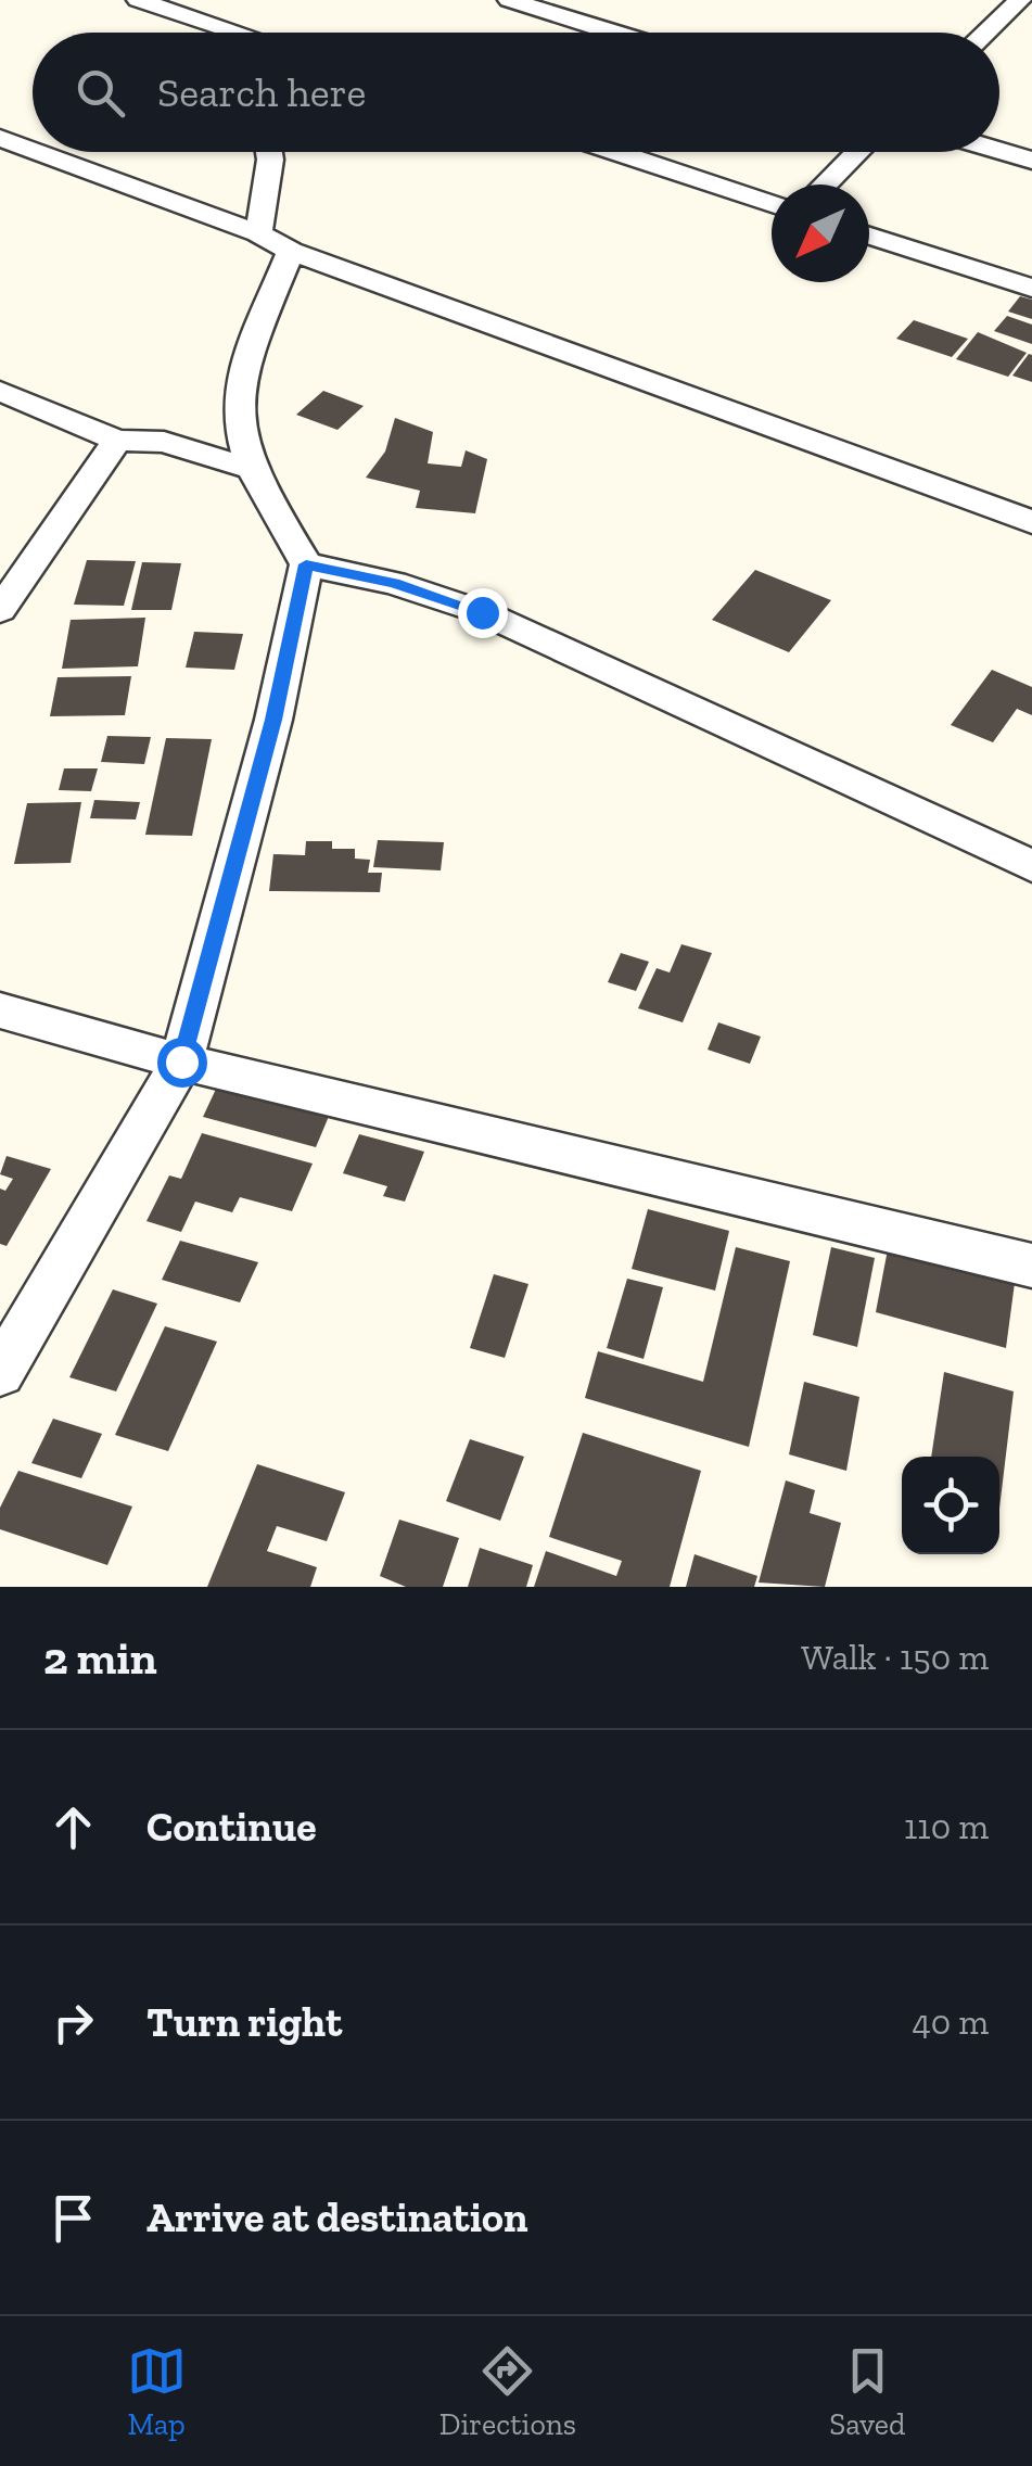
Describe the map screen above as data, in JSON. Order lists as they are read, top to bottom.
{
  "north": "bottom left",
  "page": {
    "search": "Search here",
    "heading": ["2 min", "Walk · 150 m"],
    "list": [
      ["Continue", "110 m"],
      ["Turn right", "40 m"],
      "Arrive at destination"
    ],
    "nav": ["Map", "Directions", "Saved"]
  }
}
